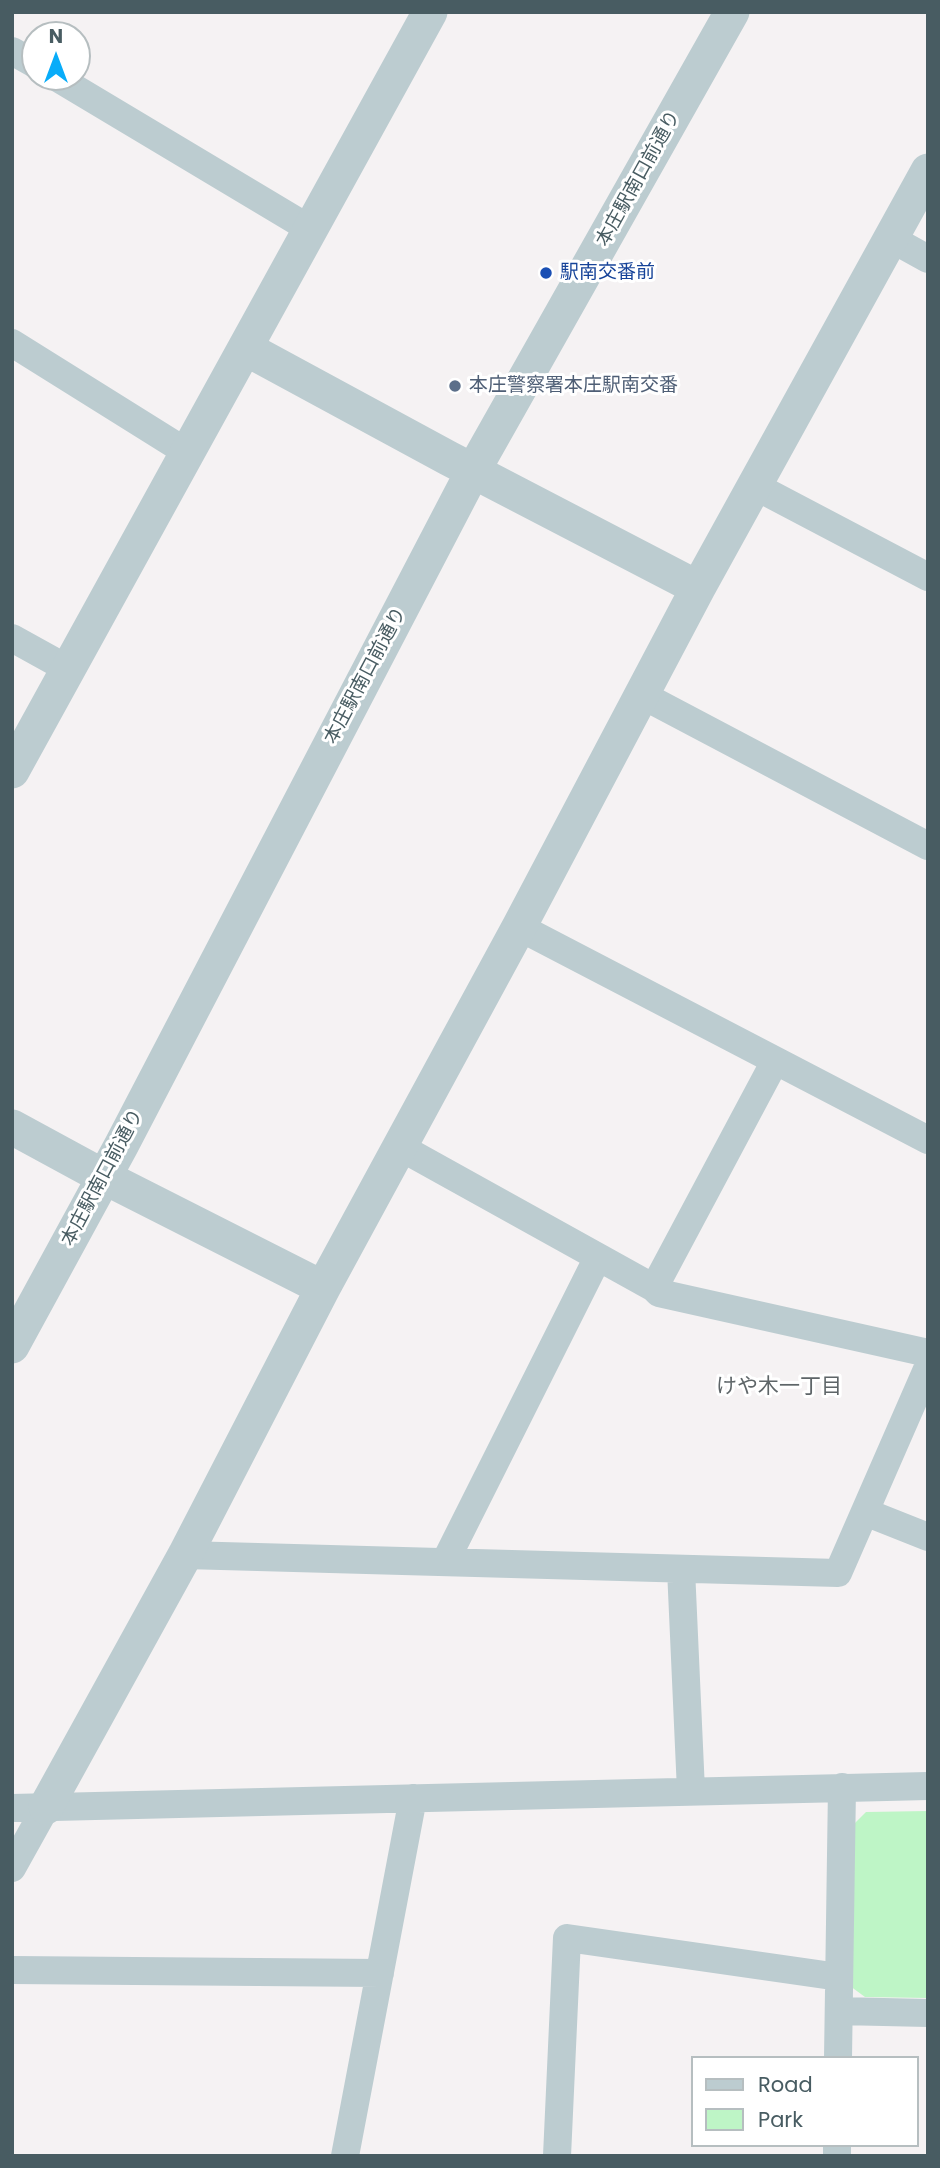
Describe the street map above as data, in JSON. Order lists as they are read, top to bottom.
{
  "streets": {
    "street": ["本庄駅南口前通り"]
  },
  "districts": ["けや木一丁目"],
  "places": ["駅南交番前", "本庄警察署本庄駅南交番"],
  "legend": ["Road", "Park"],
  "north": "top"
}
